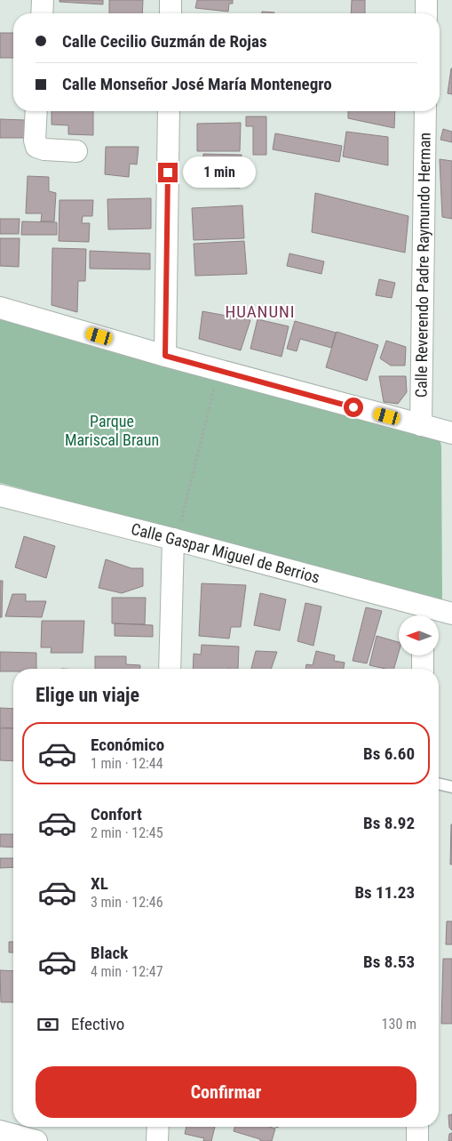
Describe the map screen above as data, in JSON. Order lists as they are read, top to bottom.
{
  "streets": {
    "street": ["Calle Reverendo Padre Raymundo Herman", "Calle Gaspar Miguel de Berrios"]
  },
  "districts": ["HUANUNI"],
  "parks": ["Parque Mariscal Braun"],
  "north": "left",
  "page": {
    "banner": ["Calle Cecilio Guzmán de Rojas", "Calle Monseñor José María Montenegro"],
    "bubble": "1 min",
    "heading": "Elige un viaje",
    "list": [
      {
        "name": "Económico",
        "note": "1 min · 12:44",
        "value": "Bs 6.60"
      },
      {
        "name": "Confort",
        "note": "2 min · 12:45",
        "value": "Bs 8.92"
      },
      {
        "name": "XL",
        "note": "3 min · 12:46",
        "value": "Bs 11.23"
      },
      {
        "name": "Black",
        "note": "4 min · 12:47",
        "value": "Bs 8.53"
      }
    ],
    "pay": ["Efectivo", "130 m"],
    "buttons": "Confirmar"
  }
}
